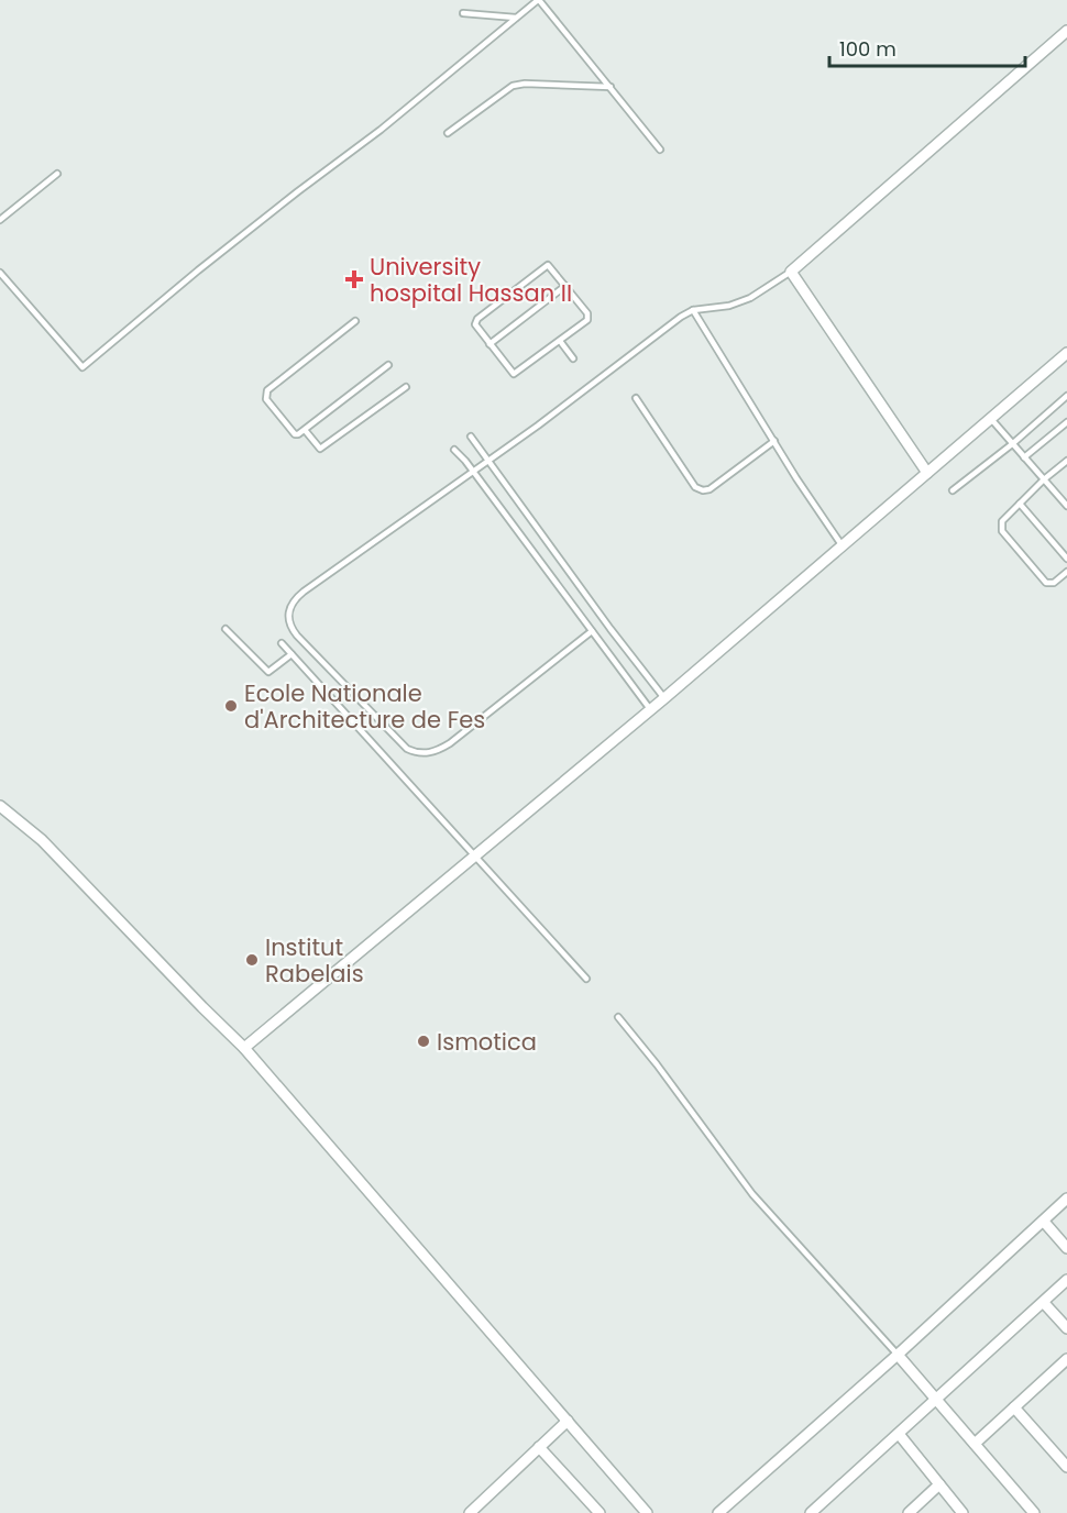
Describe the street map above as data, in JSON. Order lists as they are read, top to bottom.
{
  "places": {
    "health": ["University hospital Hassan II"],
    "other": ["Ecole Nationale d'Architecture de Fes", "Institut Rabelais", "Ismotica"]
  },
  "scale_bar": "100 m"
}
